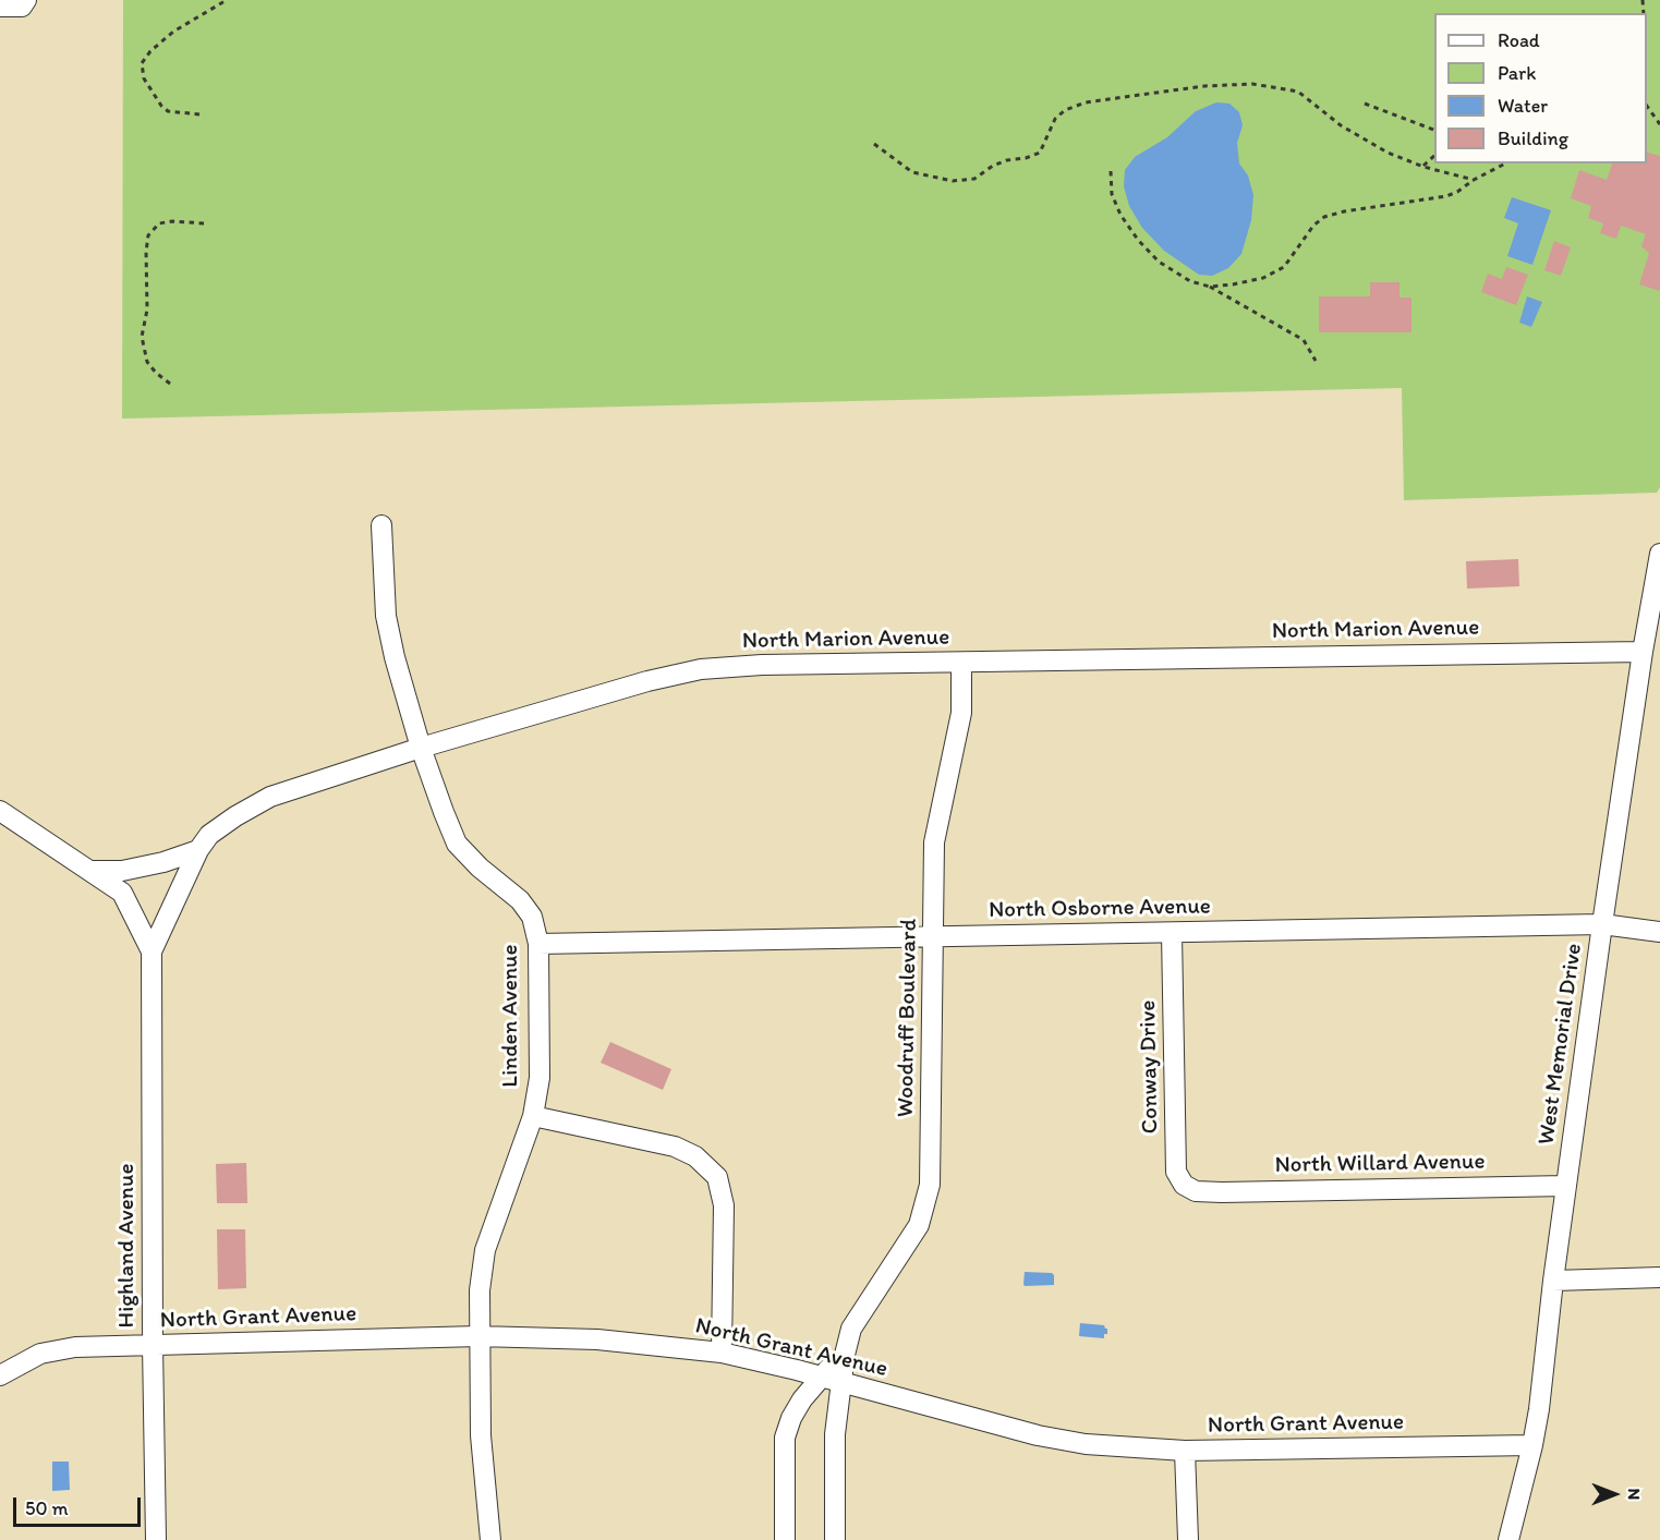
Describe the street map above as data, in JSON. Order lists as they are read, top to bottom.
{
  "streets": {
    "street": [
      "North Marion Avenue",
      "North Osborne Avenue",
      "Linden Avenue",
      "Woodruff Boulevard",
      "West Memorial Drive",
      "Conway Drive",
      "North Willard Avenue",
      "Highland Avenue",
      "North Grant Avenue"
    ]
  },
  "crossings": [
    ["North Marion Avenue", "Linden Avenue"],
    ["North Marion Avenue", "Woodruff Boulevard"],
    ["North Marion Avenue", "West Memorial Drive"],
    ["North Marion Avenue", "Highland Avenue"],
    ["North Osborne Avenue", "Linden Avenue"],
    ["North Osborne Avenue", "Woodruff Boulevard"],
    ["North Osborne Avenue", "West Memorial Drive"],
    ["North Osborne Avenue", "Conway Drive"],
    ["Linden Avenue", "North Grant Avenue"],
    ["Woodruff Boulevard", "North Grant Avenue"],
    ["West Memorial Drive", "North Willard Avenue"],
    ["West Memorial Drive", "North Grant Avenue"],
    ["Conway Drive", "North Willard Avenue"],
    ["Highland Avenue", "North Grant Avenue"]
  ],
  "legend": [
    "Road",
    "Park",
    "Water",
    "Building"
  ],
  "scale_bar": "50 m",
  "north": "right"
}
